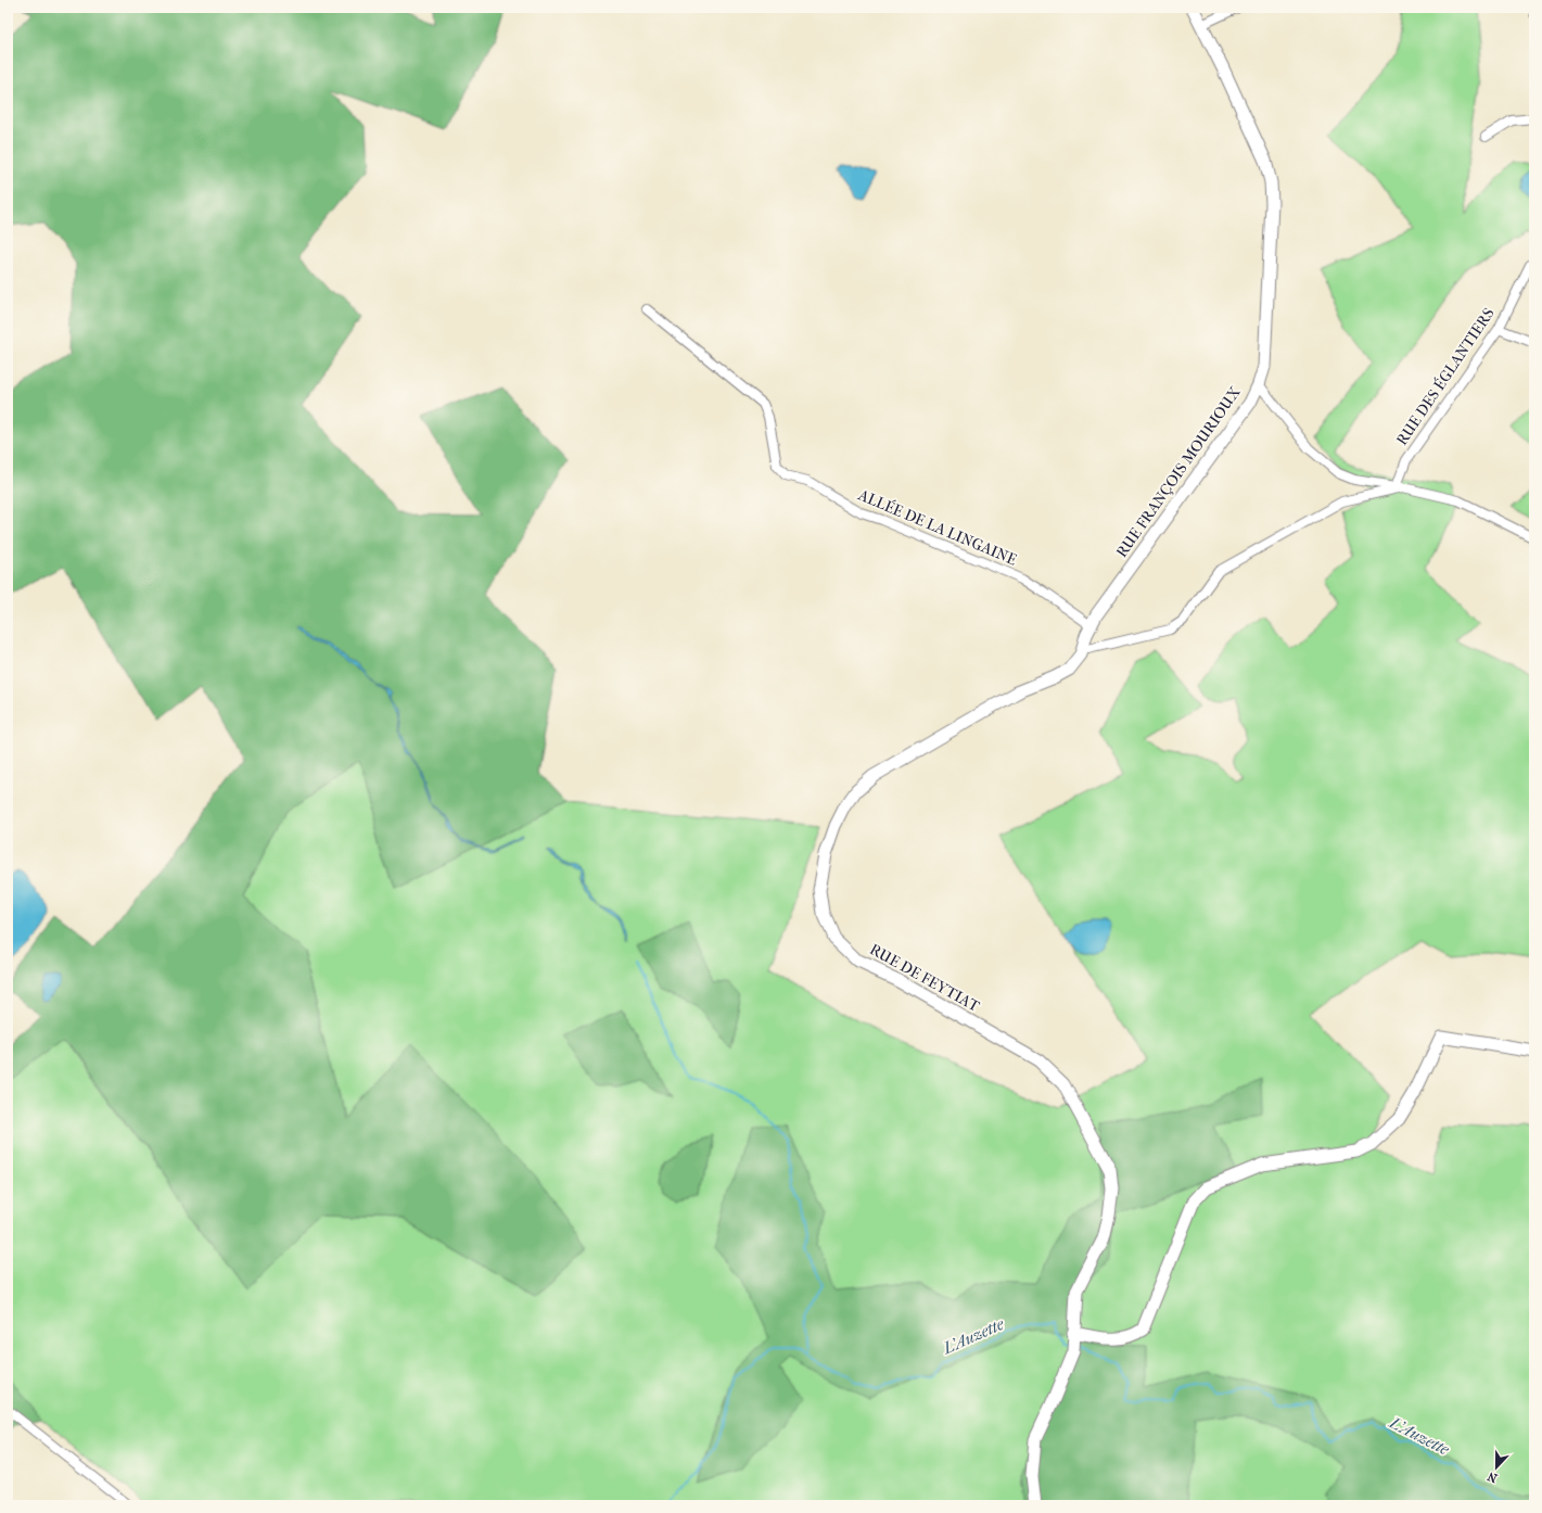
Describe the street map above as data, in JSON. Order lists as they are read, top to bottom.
{
  "streets": {
    "street": [
      "RUE DES ÉGLANTIERS",
      "RUE FRANÇOIS MOURIOUX",
      "ALLÉE DE LA LINGAINE",
      "RUE DE FEYTIAT"
    ]
  },
  "crossings": [
    ["RUE FRANÇOIS MOURIOUX", "ALLÉE DE LA LINGAINE"],
    ["RUE FRANÇOIS MOURIOUX", "RUE DE FEYTIAT"]
  ],
  "water": ["L'Auzette"],
  "north": "bottom"
}
